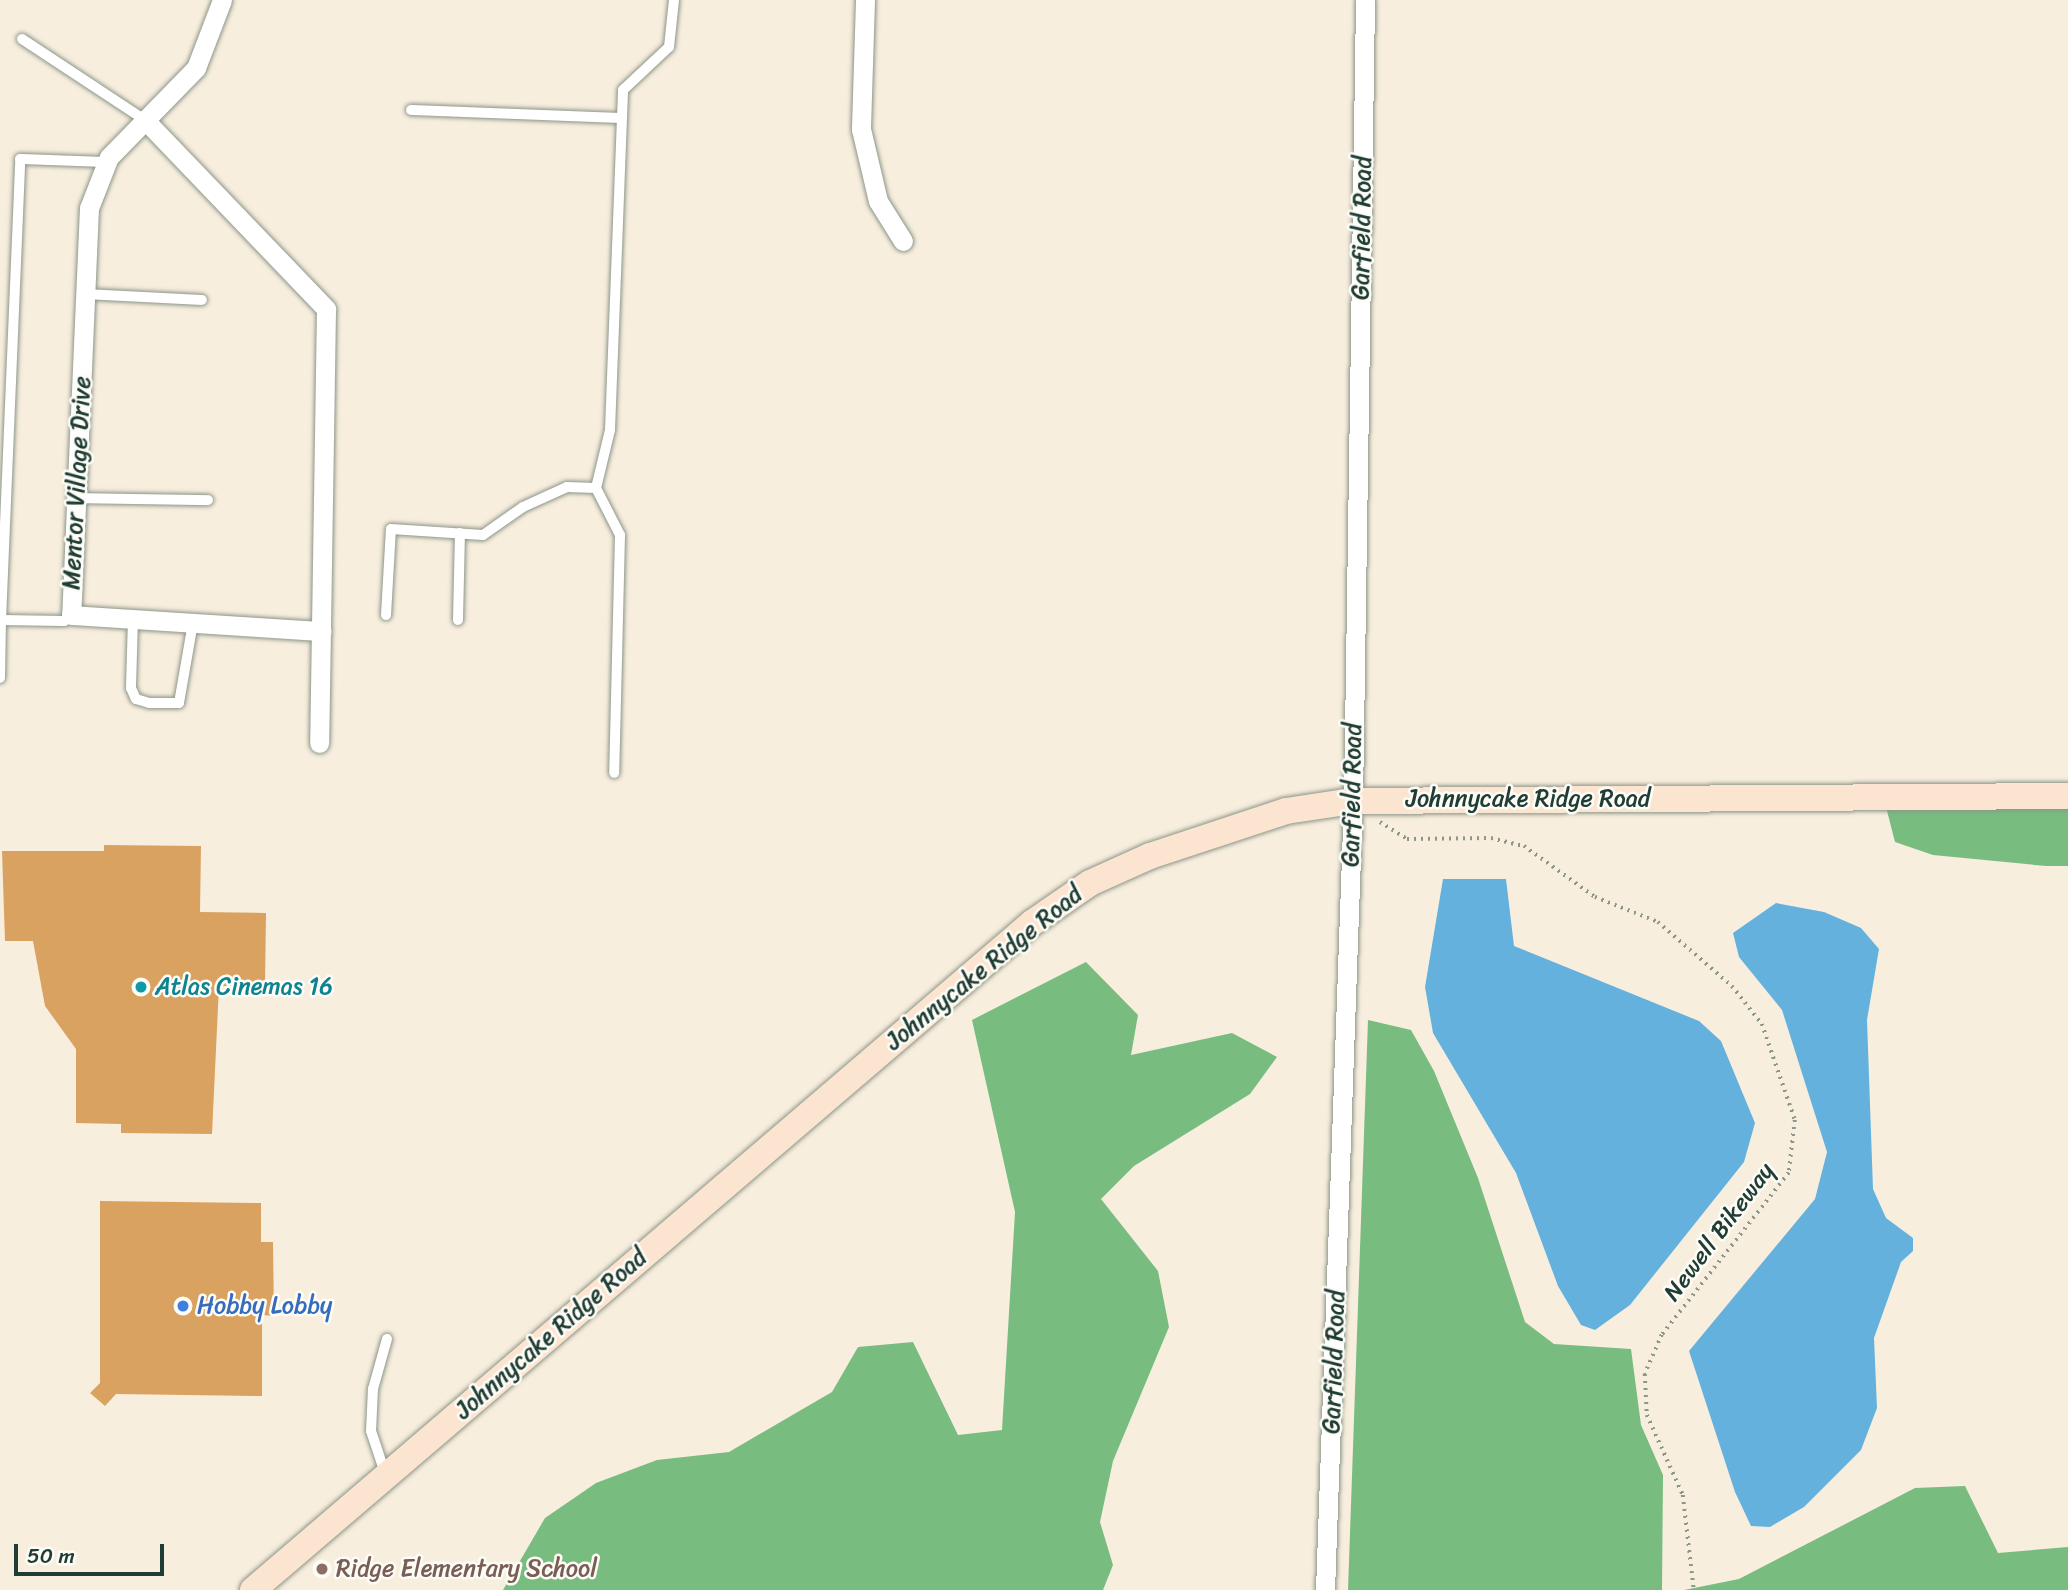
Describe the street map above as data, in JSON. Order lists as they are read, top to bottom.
{
  "streets": {
    "main road": ["Johnnycake Ridge Road"],
    "street": ["Garfield Road", "Mentor Village Drive"],
    "path": ["Newell Bikeway"]
  },
  "crossings": [
    ["Garfield Road", "Johnnycake Ridge Road"],
    ["Johnnycake Ridge Road", "Newell Bikeway"]
  ],
  "places": ["Atlas Cinemas 16", "Hobby Lobby", "Ridge Elementary School"],
  "scale_bar": "50 m"
}
